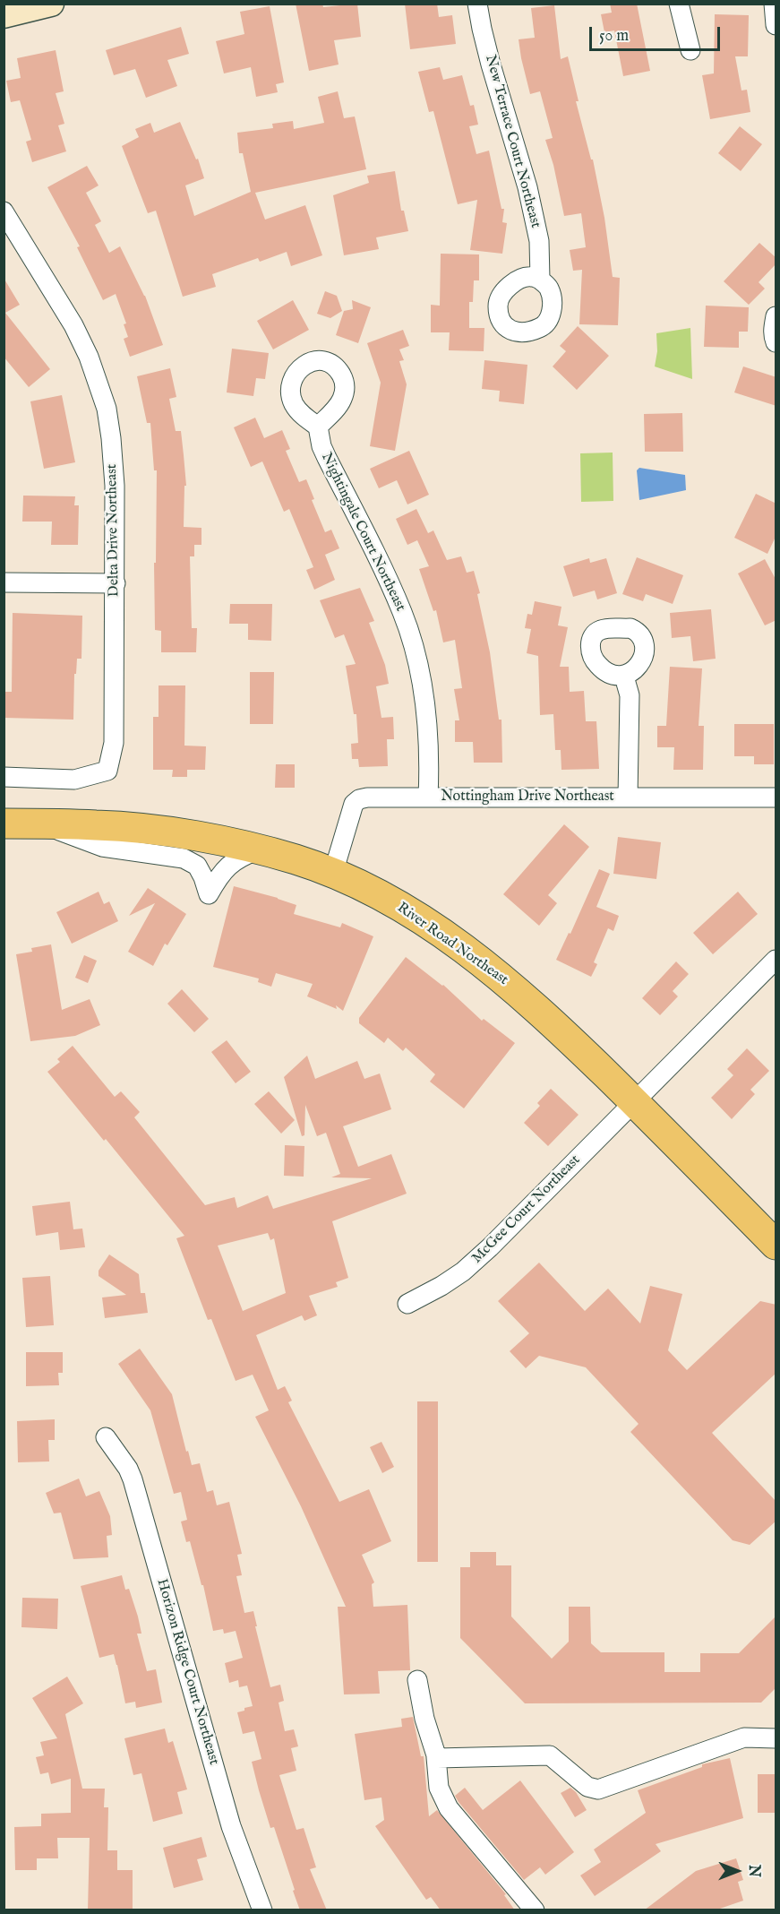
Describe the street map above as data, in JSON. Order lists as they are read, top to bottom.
{
  "streets": {
    "main road": ["River Road Northeast"],
    "street": [
      "New Terrace Court Northeast",
      "Delta Drive Northeast",
      "Nightingale Court Northeast",
      "Nottingham Drive Northeast",
      "McGee Court Northeast",
      "Horizon Ridge Court Northeast"
    ]
  },
  "crossings": [
    ["Nightingale Court Northeast", "Nottingham Drive Northeast"],
    ["Nottingham Drive Northeast", "River Road Northeast"],
    ["River Road Northeast", "McGee Court Northeast"]
  ],
  "scale_bar": "50 m",
  "north": "right"
}
